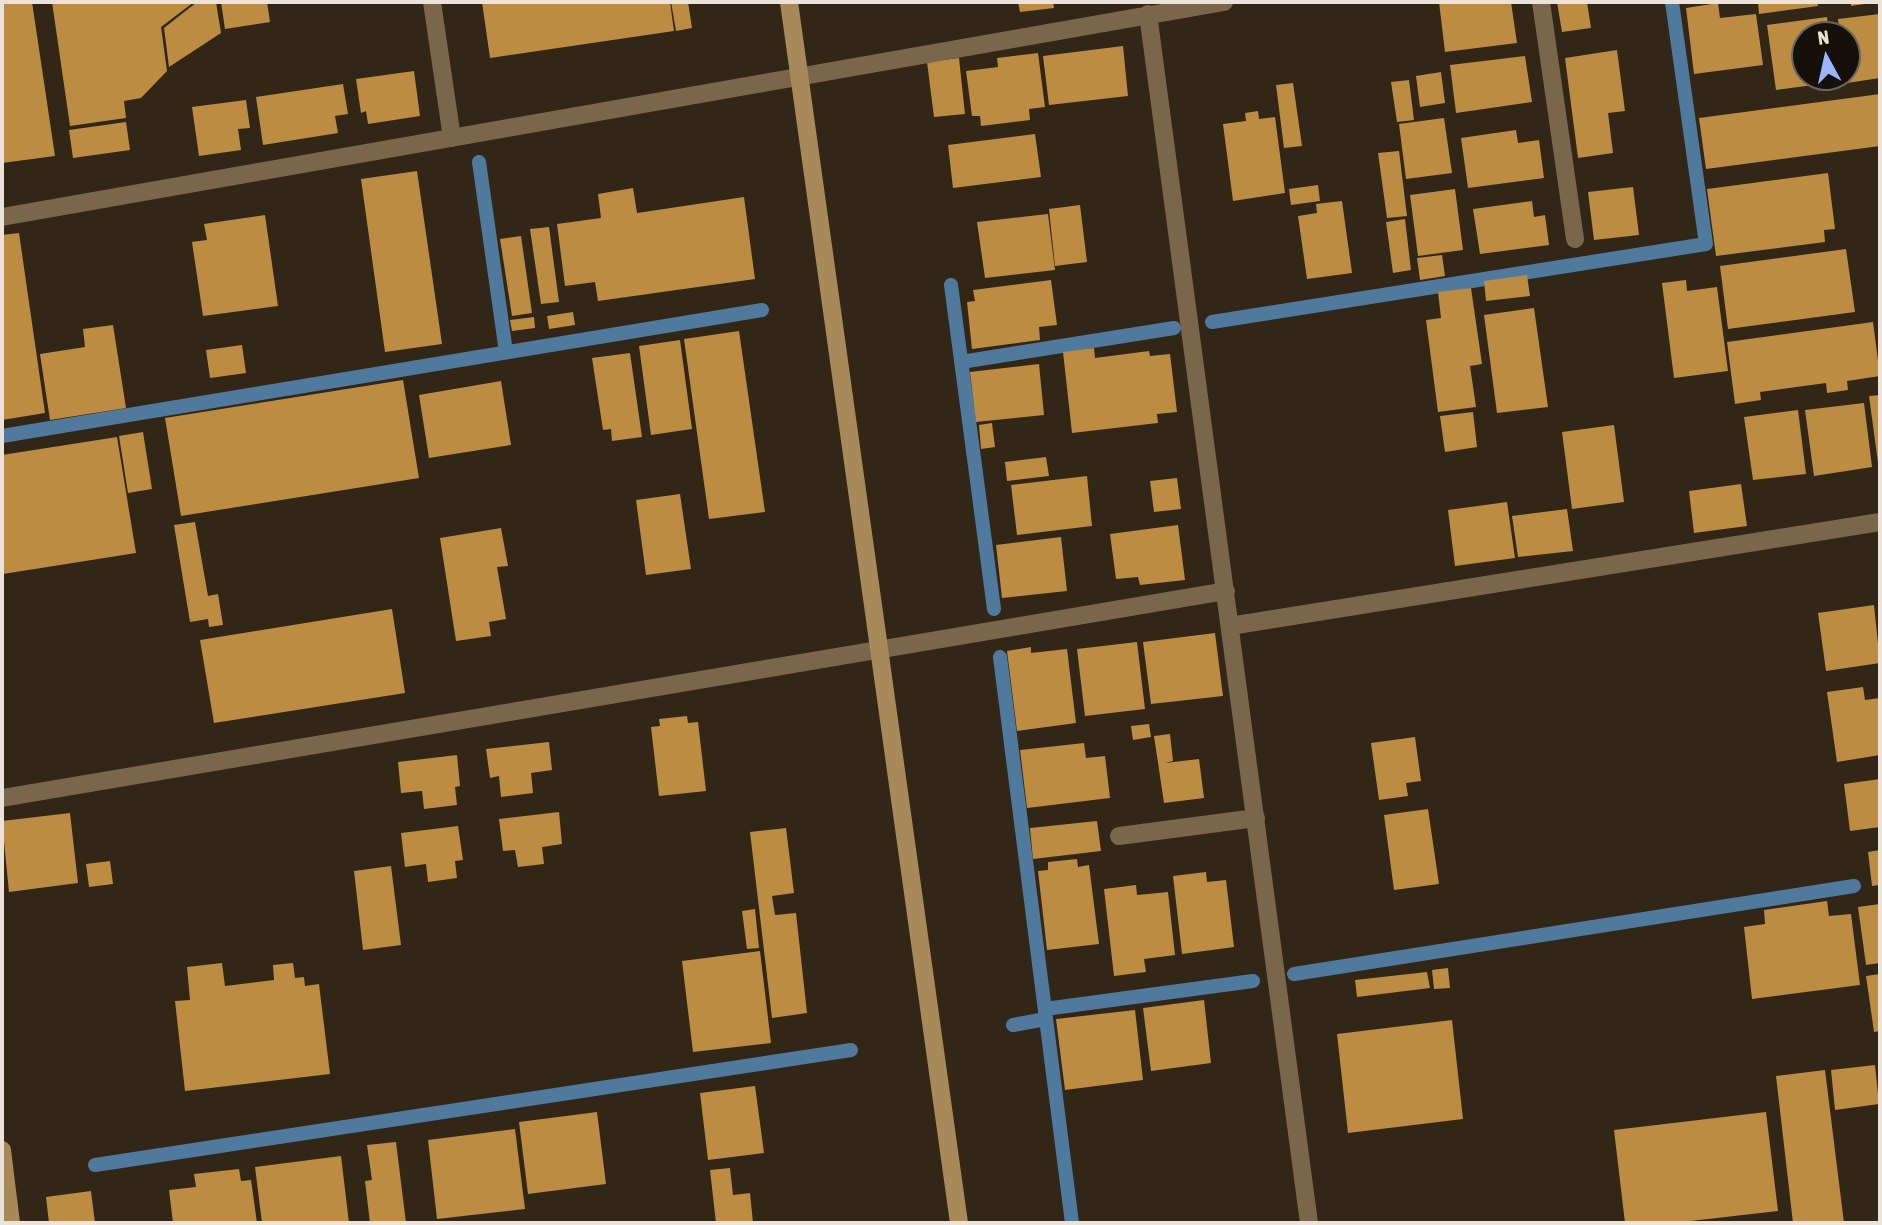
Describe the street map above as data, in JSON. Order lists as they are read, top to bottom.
{
  "north": "top"
}
